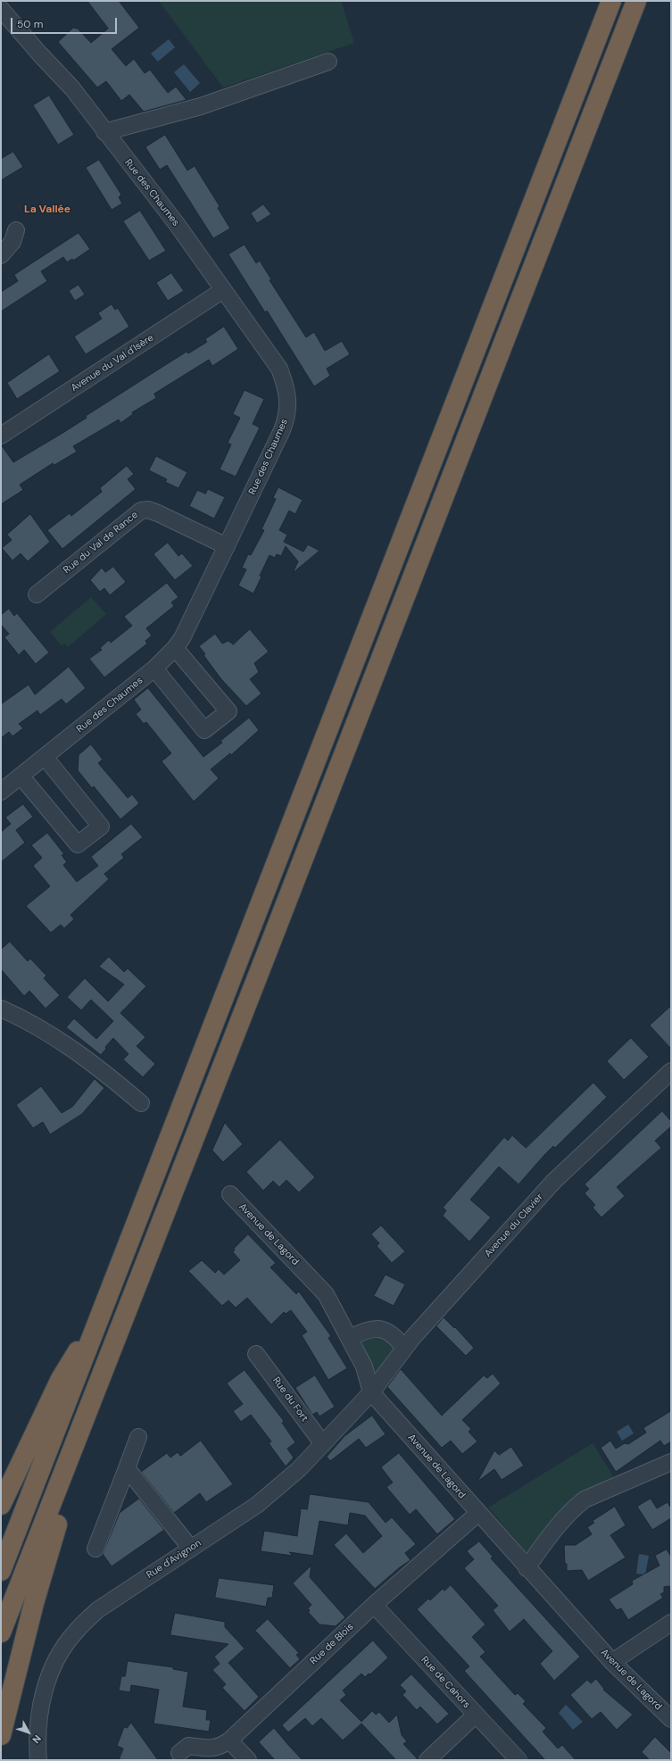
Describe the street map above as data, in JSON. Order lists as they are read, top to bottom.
{
  "streets": {
    "street": [
      "Rue des Chaumes",
      "Avenue du Val d'Isère",
      "Rue du Val de Rance",
      "Avenue du Clavier",
      "Avenue de Lagord",
      "Rue du Fort",
      "Rue d'Avignon",
      "Rue de Blois",
      "Rue de Cahors"
    ]
  },
  "crossings": [
    ["Rue des Chaumes", "Avenue du Val d'Isère"],
    ["Rue des Chaumes", "Rue du Val de Rance"],
    ["Avenue du Clavier", "Avenue de Lagord"],
    ["Avenue du Clavier", "Rue d'Avignon"],
    ["Avenue de Lagord", "Rue d'Avignon"],
    ["Avenue de Lagord", "Rue de Blois"],
    ["Rue du Fort", "Rue d'Avignon"],
    ["Rue de Blois", "Rue de Cahors"]
  ],
  "districts": ["La Vallée"],
  "scale_bar": "50 m",
  "north": "bottom right"
}
